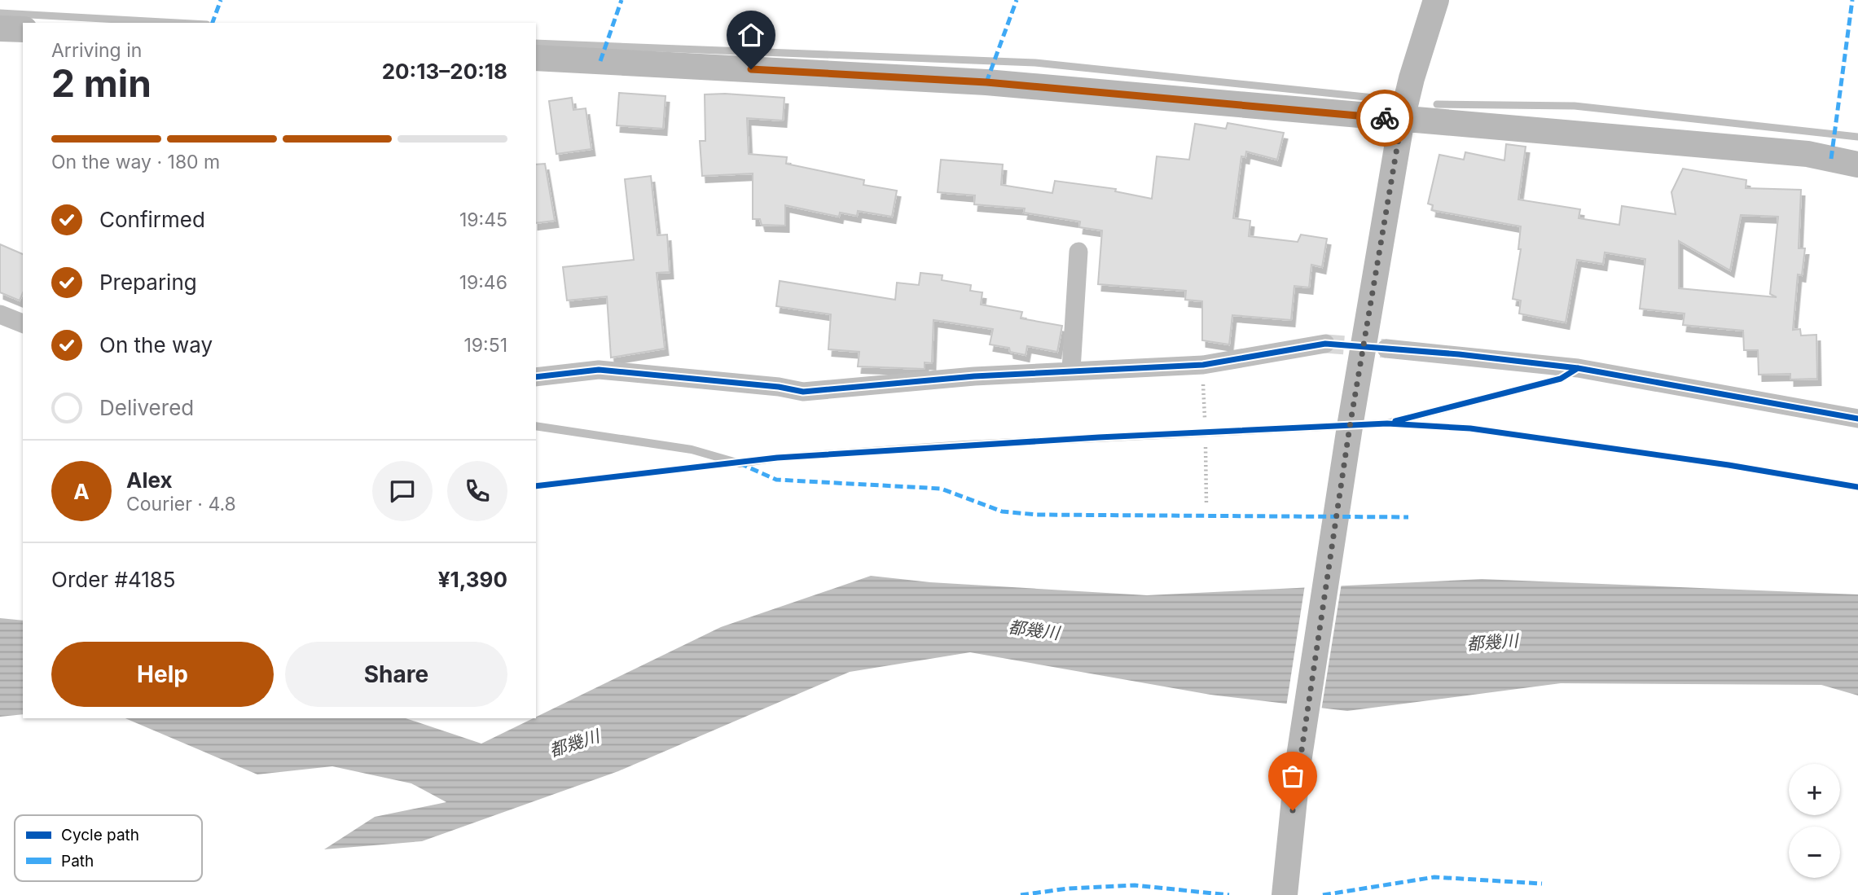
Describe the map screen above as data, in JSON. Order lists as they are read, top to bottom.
{
  "water": ["都幾川"],
  "legend": ["Cycle path", "Path"],
  "page": {
    "heading": ["2 min", "Arriving in", "20:13–20:18"],
    "panel": [
      "Alex",
      "Courier · 4.8",
      "Order #4185",
      "¥1,390"
    ],
    "bar": "On the way · 180 m",
    "list": [
      ["Confirmed", "19:45"],
      ["Preparing", "19:46"],
      ["On the way", "19:51"],
      "Delivered"
    ],
    "round": "A",
    "buttons": ["Help", "Share"],
    "map_buttons": ["+", "−"]
  }
}
